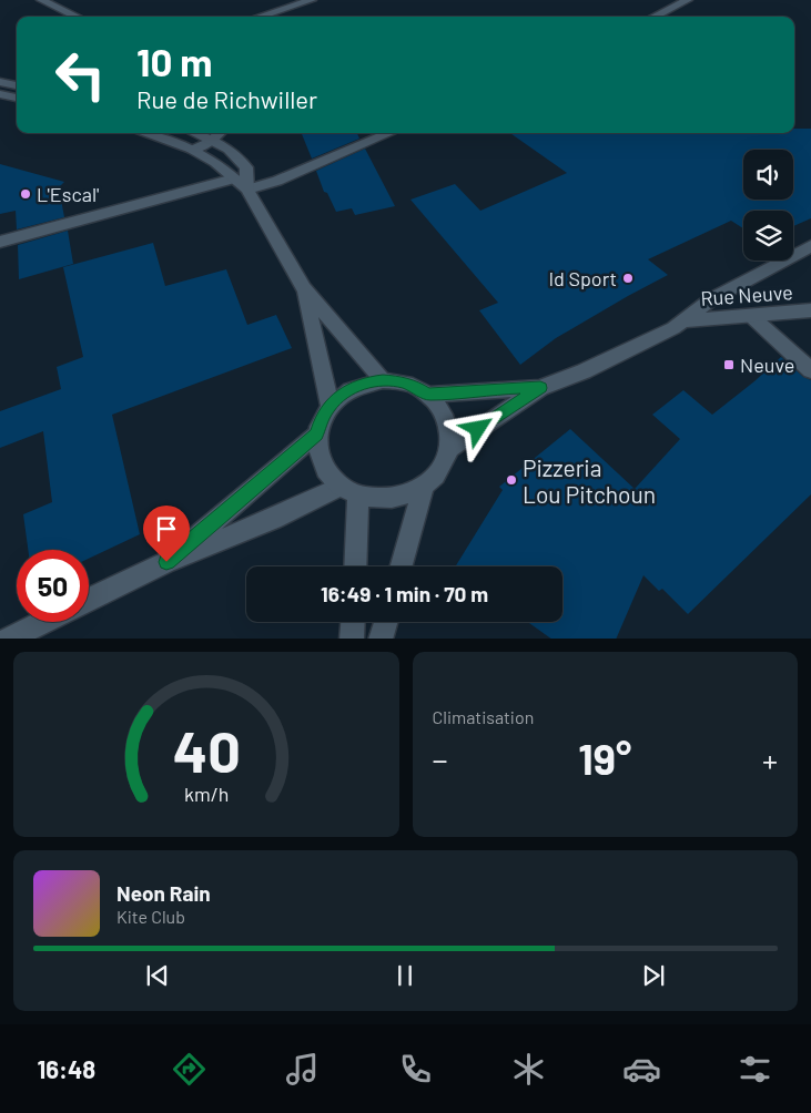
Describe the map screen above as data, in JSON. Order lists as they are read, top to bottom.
{
  "streets": {
    "street": ["Rue Neuve"]
  },
  "places": {
    "other": ["L'Escal'", "Id Sport", "Pizzeria Lou Pitchoun"],
    "transit": ["Neuve"]
  },
  "page": {
    "turn": ["10 m", "Rue de Richwiller"],
    "limit": "50",
    "trip": "16:49 · 1 min · 70 m",
    "tile": "Climatisation",
    "heat": ["−", "19°", "+"],
    "song": ["Neon Rain", "Kite Club"],
    "tabs": "16:48",
    "gauge": ["40", "km/h"]
  }
}
